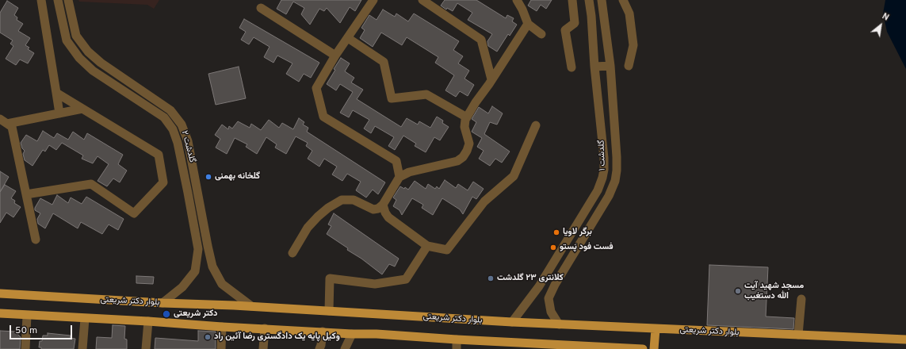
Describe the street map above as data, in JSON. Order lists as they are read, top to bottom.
{
  "streets": {
    "main road": ["بلوار دکتر شریعتی"],
    "street": ["گلدشت ۲", "گلدشت ۱"]
  },
  "crossings": [
    ["گلدشت ۲", "بلوار دکتر شریعتی"],
    ["گلدشت ۱", "بلوار دکتر شریعتی"]
  ],
  "places": [
    "گلخانه بهمنی",
    "برگر لاویا",
    "فست فود پَستو",
    "کلانتری ۲۳ گلدشت",
    "مسجد شهید آیت الله دستغیب",
    "دکتر شریعتی",
    "وکیل پایه یک دادگستری رضا آئین راد"
  ],
  "scale_bar": "50 m",
  "north": "top right"
}
